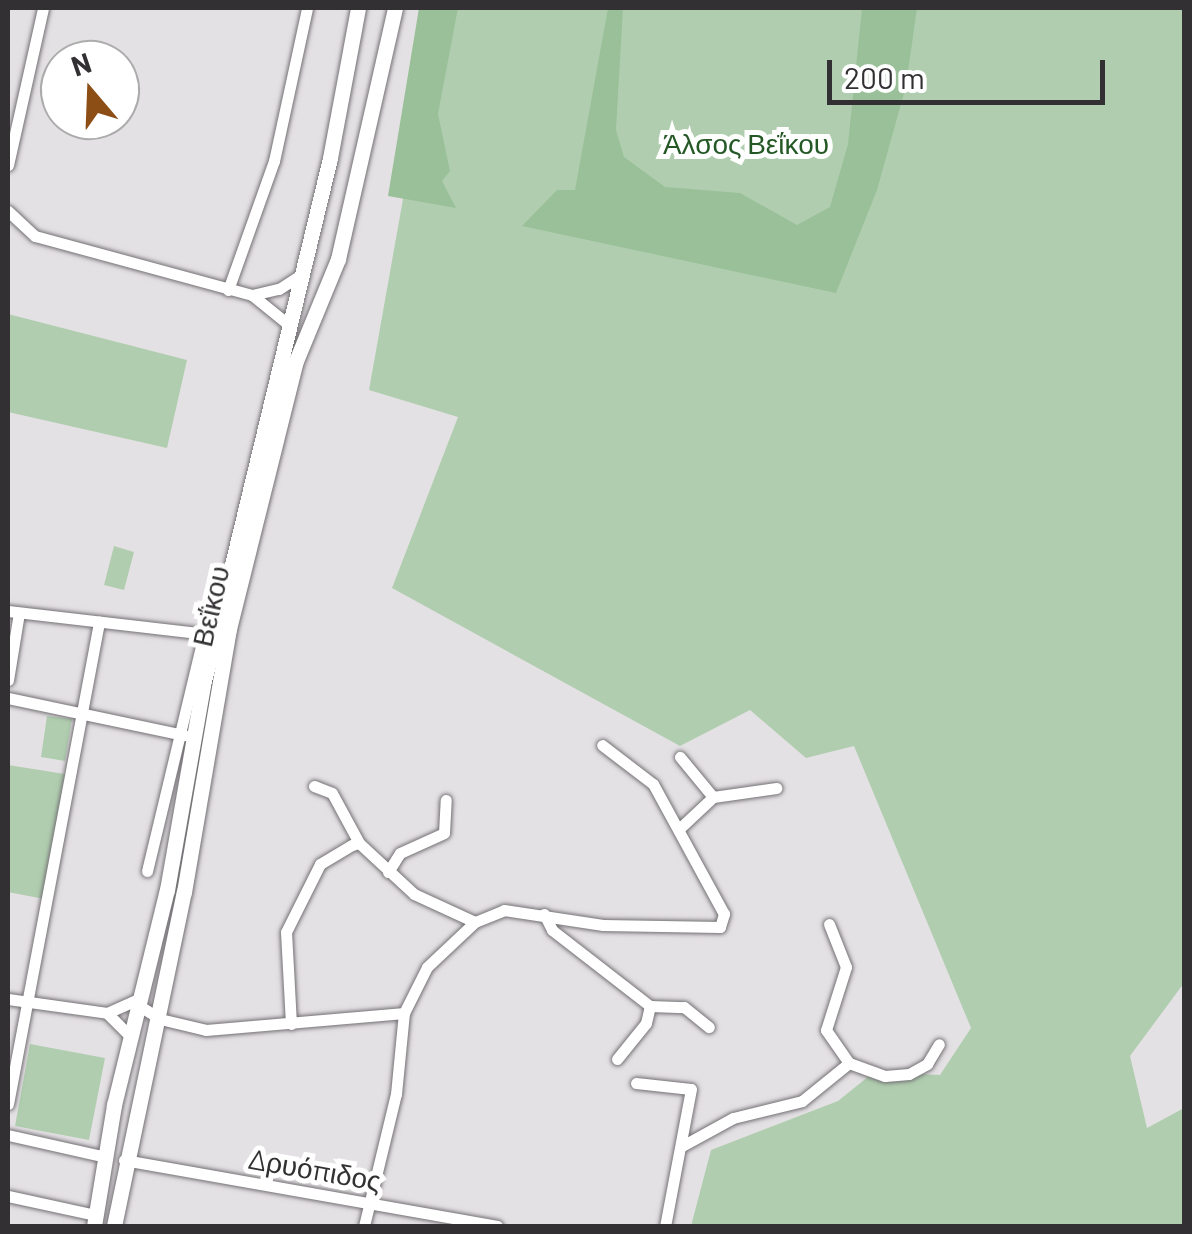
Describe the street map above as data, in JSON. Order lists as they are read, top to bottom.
{
  "streets": {
    "main road": ["Βεΐκου"],
    "street": ["Δρυόπιδος"]
  },
  "crossings": [
    ["Βεΐκου", "Δρυόπιδος"]
  ],
  "parks": ["Άλσος Βεΐκου"],
  "scale_bar": "200 m",
  "north": "top"
}
